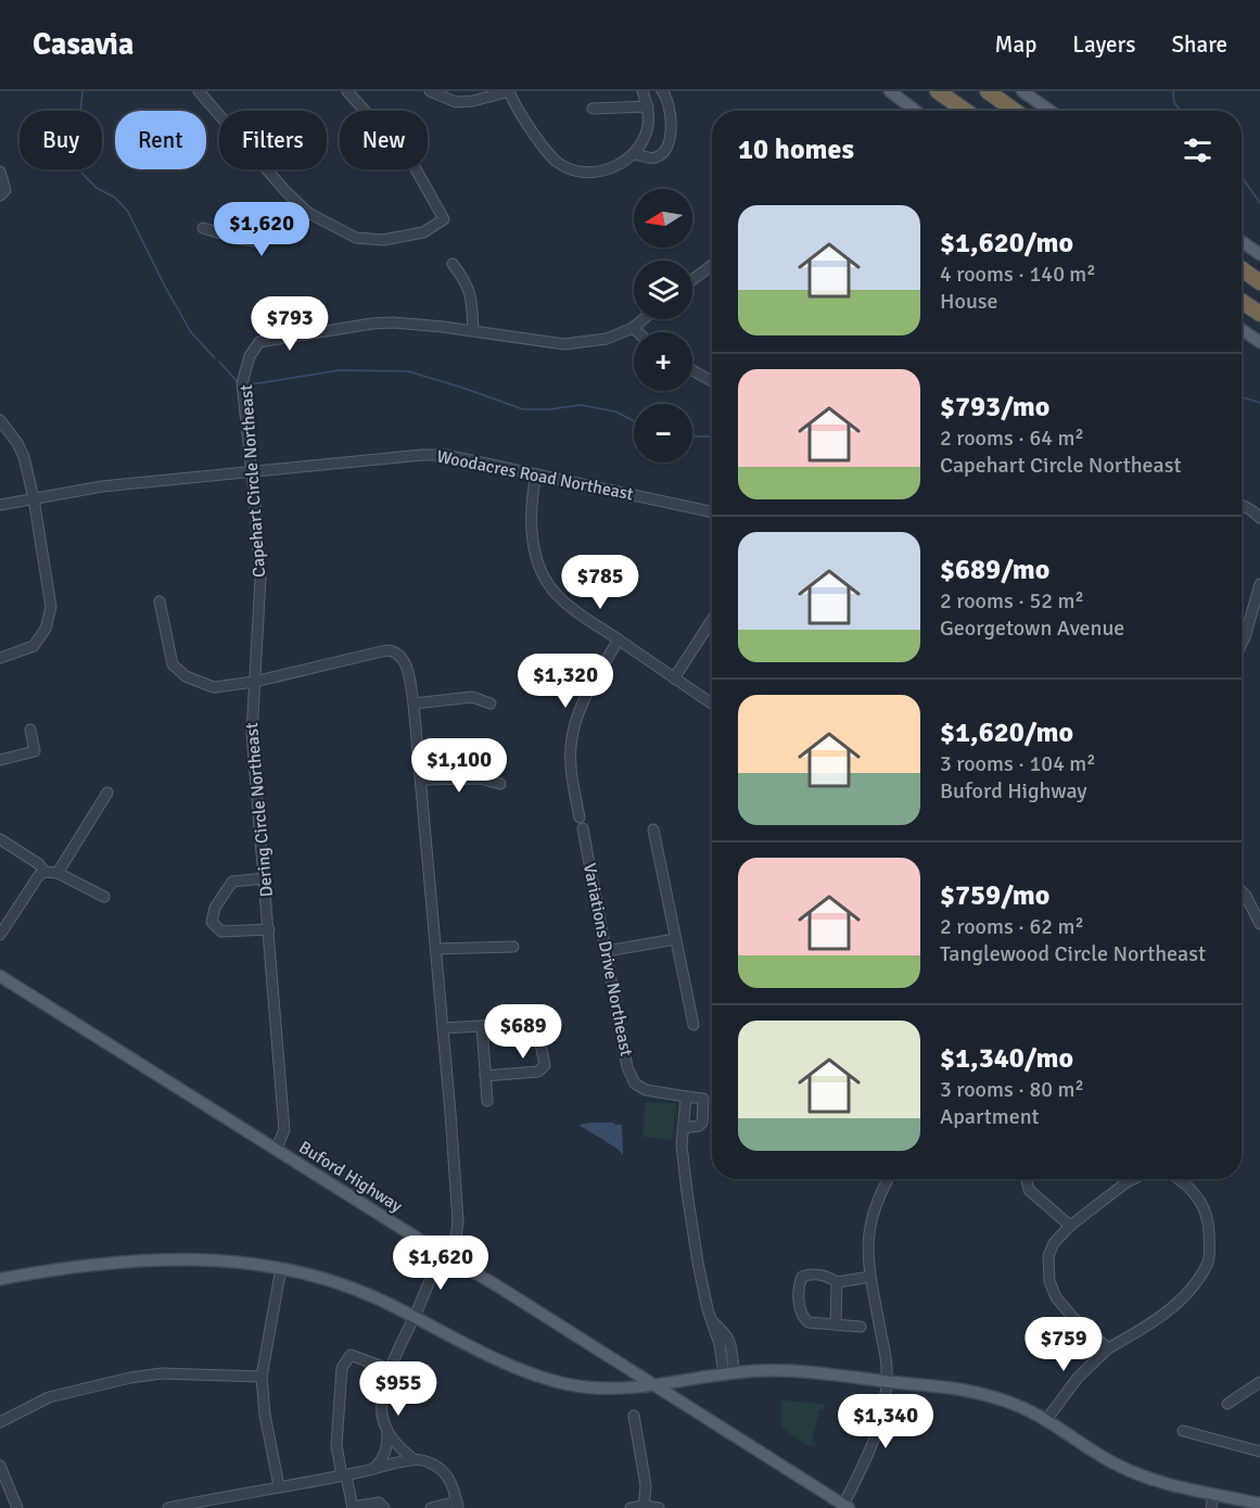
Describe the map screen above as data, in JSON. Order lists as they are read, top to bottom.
{
  "streets": {
    "main road": ["Buford Highway"],
    "street": [
      "Woodacres Road Northeast",
      "Capehart Circle Northeast",
      "Dering Circle Northeast",
      "Variations Drive Northeast"
    ]
  },
  "crossings": [
    ["Woodacres Road Northeast", "Capehart Circle Northeast"],
    ["Capehart Circle Northeast", "Dering Circle Northeast"],
    ["Dering Circle Northeast", "Buford Highway"]
  ],
  "north": "left",
  "page": {
    "header": "Casavia",
    "nav": ["Map", "Layers", "Share"],
    "chip": [
      "Buy",
      "Rent",
      "Filters",
      "New"
    ],
    "heading": "10 homes",
    "map_buttons": ["+", "−"],
    "list": [
      {
        "name": "$1,620/mo",
        "note": "4 rooms · 140 m² · House"
      },
      {
        "name": "$793/mo",
        "note": "2 rooms · 64 m² · Capehart Circle Northeast"
      },
      {
        "name": "$689/mo",
        "note": "2 rooms · 52 m² · Georgetown Avenue"
      },
      {
        "name": "$1,620/mo",
        "note": "3 rooms · 104 m² · Buford Highway"
      },
      {
        "name": "$759/mo",
        "note": "2 rooms · 62 m² · Tanglewood Circle Northeast"
      },
      {
        "name": "$1,340/mo",
        "note": "3 rooms · 80 m² · Apartment"
      }
    ],
    "price": [
      "$1,620",
      "$793",
      "$785",
      "$1,320",
      "$1,100",
      "$689",
      "$1,620",
      "$759",
      "$955",
      "$1,340"
    ]
  }
}
